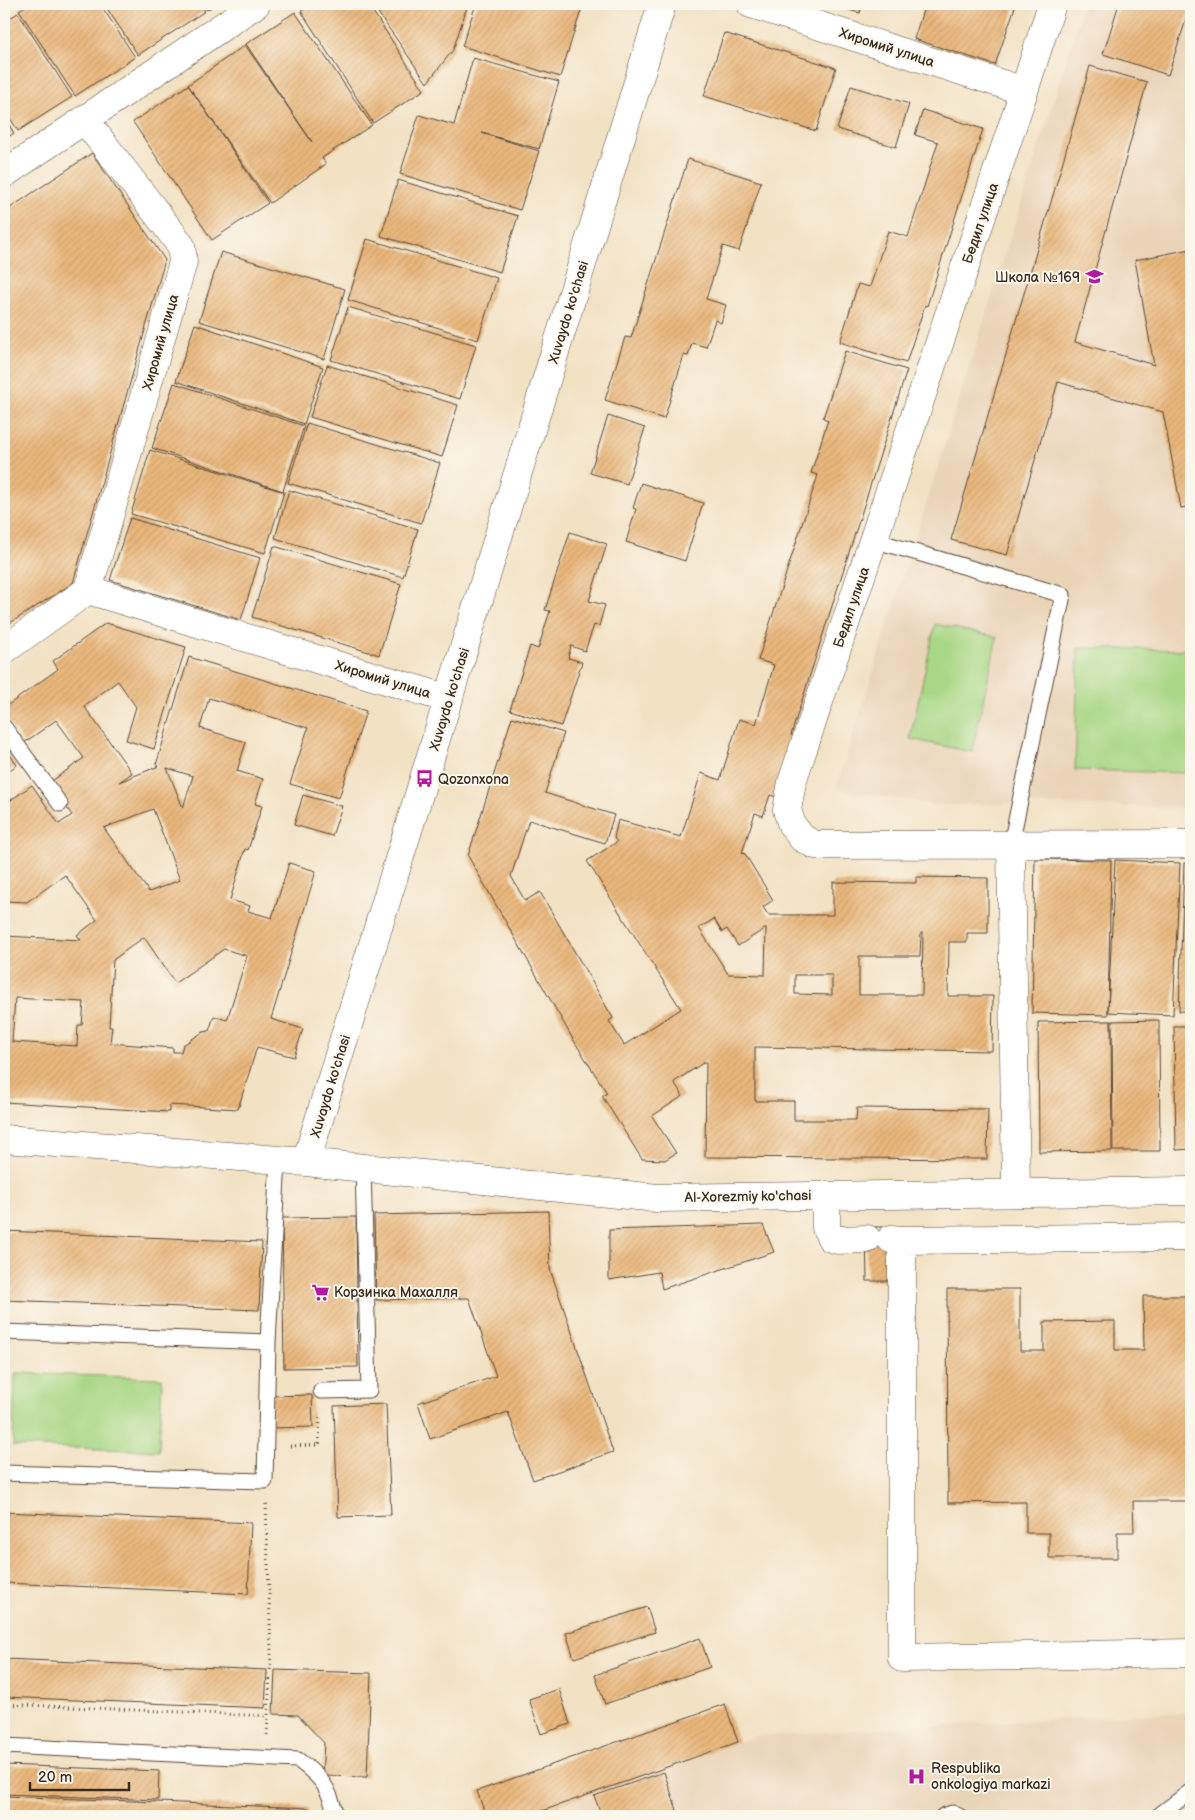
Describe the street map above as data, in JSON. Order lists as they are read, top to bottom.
{
  "streets": {
    "street": [
      "Хиромий улица",
      "Бедил улица",
      "Xuvaydo ko'chasi",
      "Al-Xorezmiy ko'chasi"
    ]
  },
  "crossings": [
    ["Хиромий улица", "Бедил улица"],
    ["Хиромий улица", "Xuvaydo ko'chasi"],
    ["Xuvaydo ko'chasi", "Al-Xorezmiy ko'chasi"]
  ],
  "places": {
    "school or university": ["Школа №169"],
    "bus stop": ["Qozonxona"],
    "supermarket": ["Корзинка Махалля"],
    "hospital": ["Respublika onkologiya markazi"]
  },
  "scale_bar": "20 m"
}
